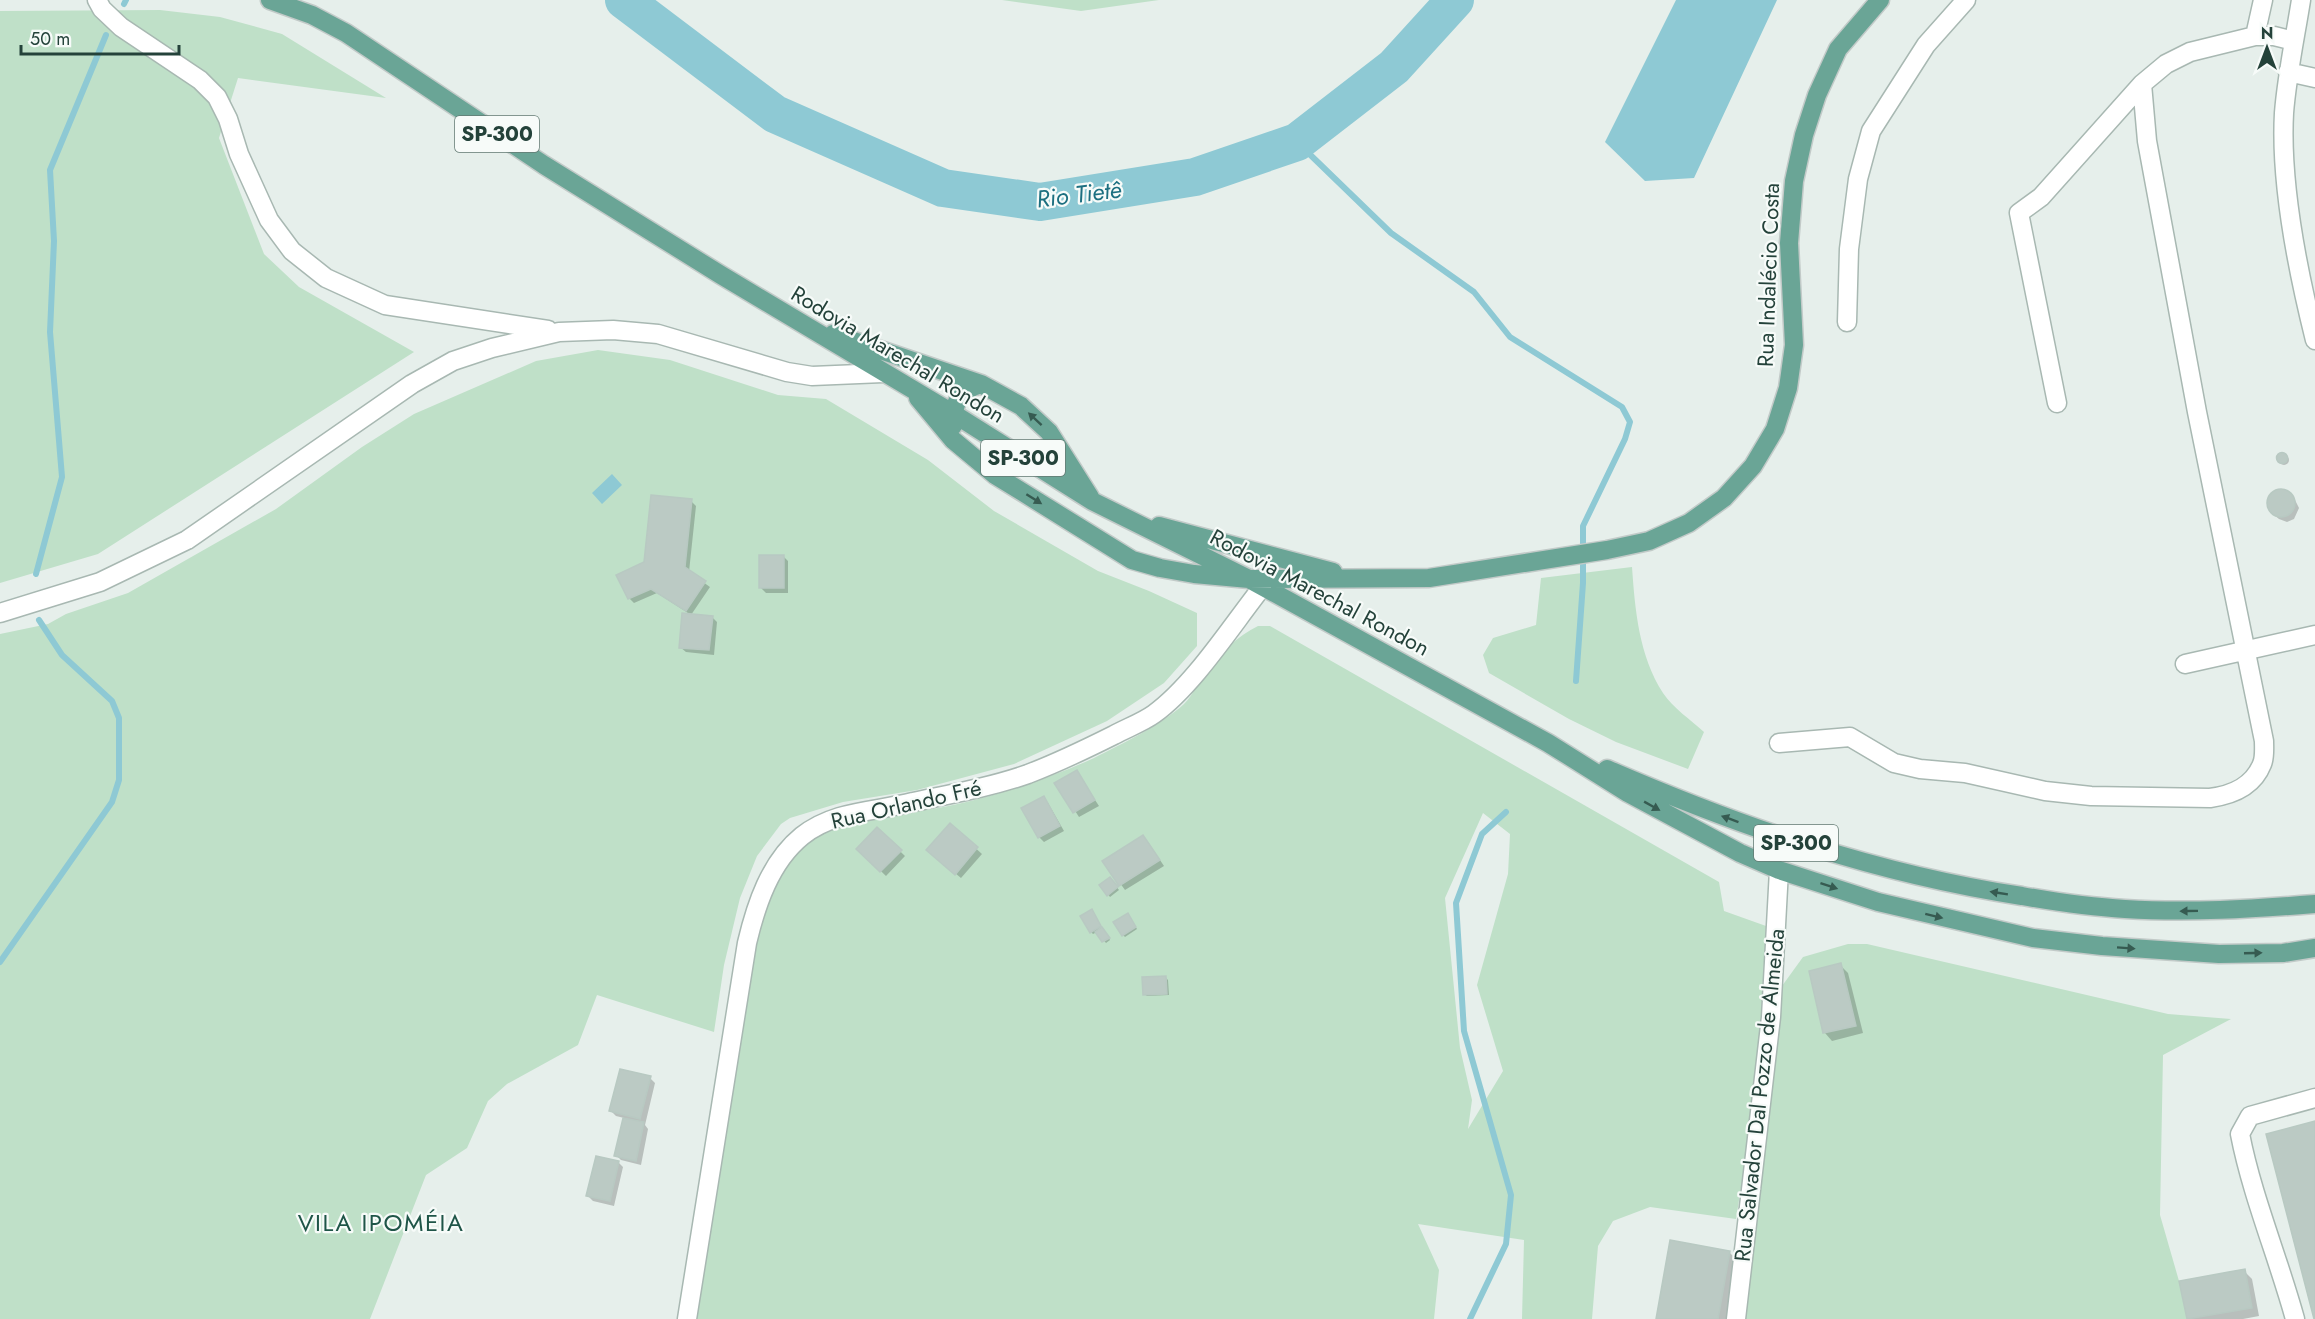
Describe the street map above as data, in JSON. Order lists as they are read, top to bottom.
{
  "streets": {
    "main road": ["SP-300", "Rua Indalécio Costa", "Rodovia Marechal Rondon"],
    "street": ["Rua Orlando Fré", "Rua Salvador Dal Pozzo de Almeida"]
  },
  "crossings": [
    ["Rua Indalécio Costa", "Rodovia Marechal Rondon"],
    ["Rua Indalécio Costa", "Rua Orlando Fré"],
    ["Rodovia Marechal Rondon", "Rua Orlando Fré"],
    ["Rodovia Marechal Rondon", "Rua Salvador Dal Pozzo de Almeida"]
  ],
  "districts": ["VILA IPOMÉIA"],
  "water": ["Rio Tietê"],
  "scale_bar": "50 m",
  "north": "top"
}
